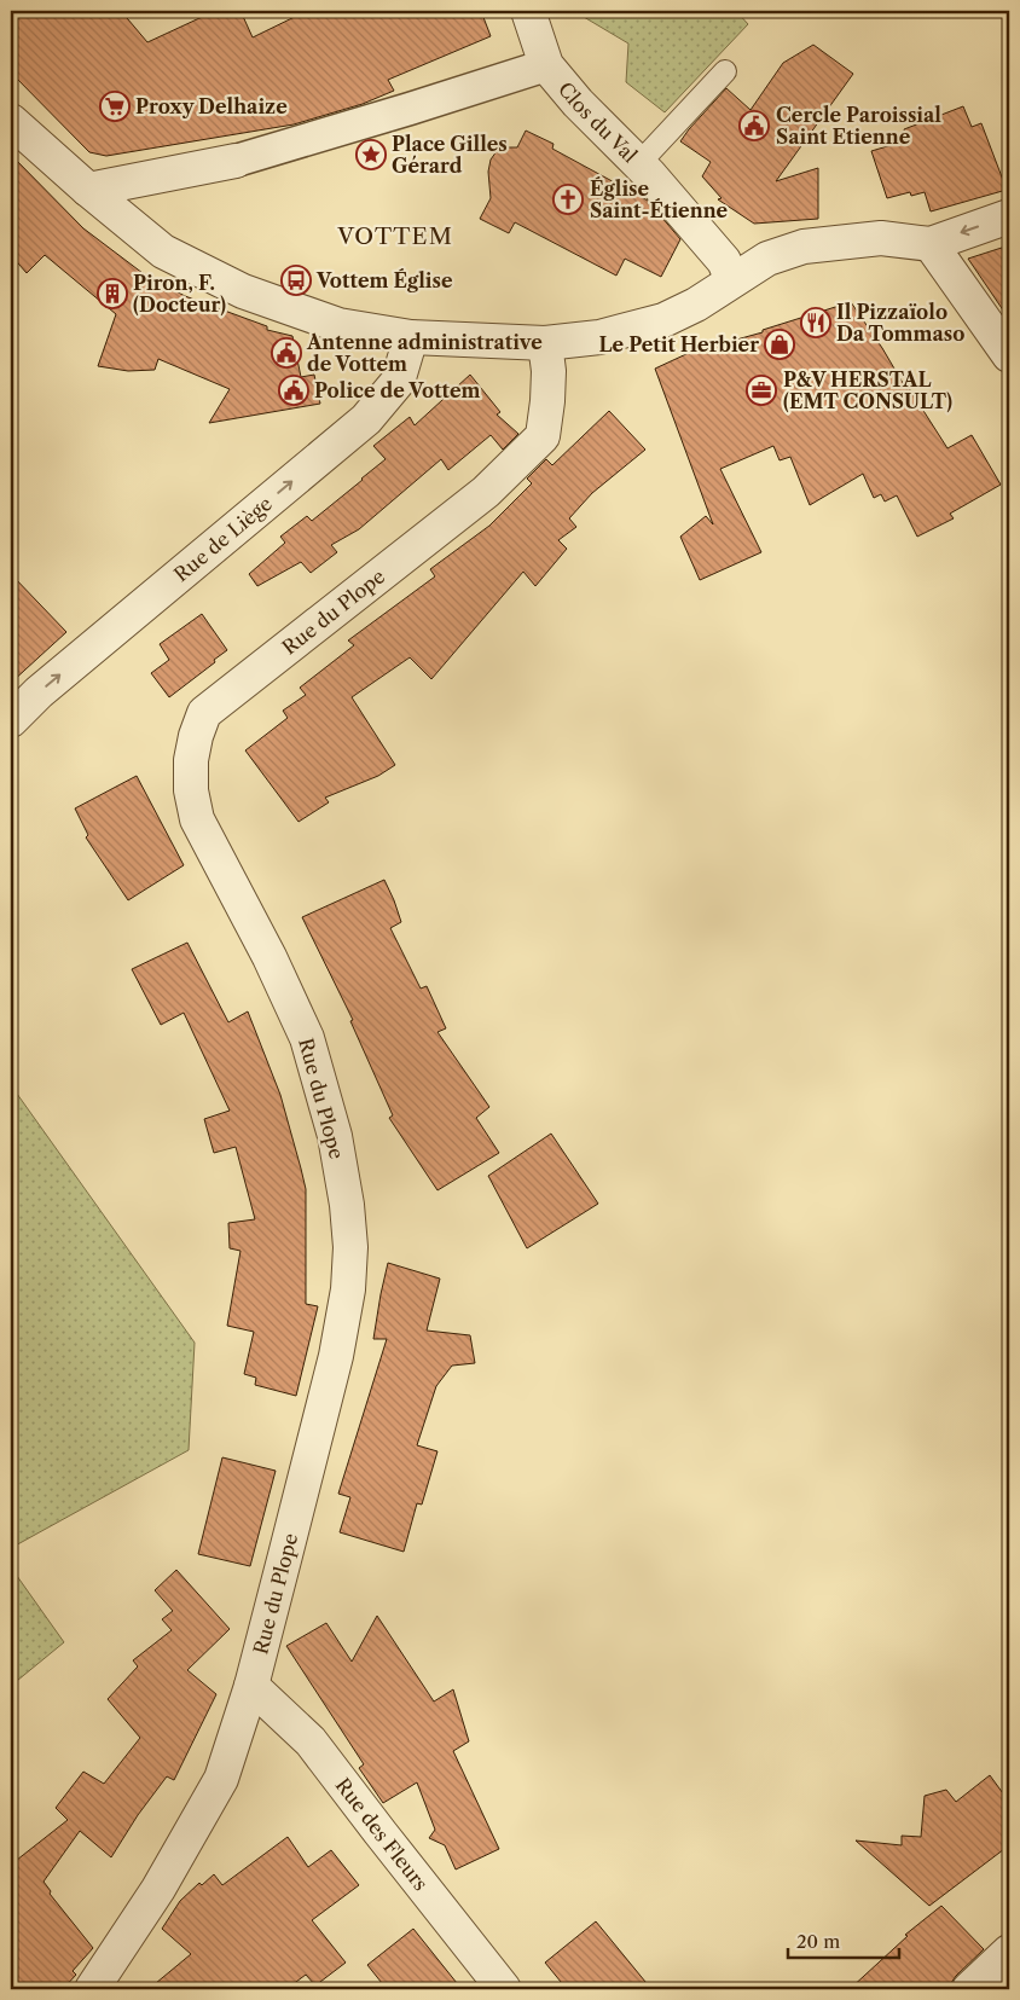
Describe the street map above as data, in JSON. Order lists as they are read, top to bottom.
{
  "streets": {
    "street": [
      "Clos du Val",
      "Rue de Liège",
      "Rue du Plope",
      "Rue des Fleurs"
    ]
  },
  "crossings": [
    ["Rue du Plope", "Rue des Fleurs"]
  ],
  "one_way": ["Rue de Liège"],
  "districts": ["VOTTEM"],
  "places": {
    "supermarket": ["Proxy Delhaize"],
    "public building": ["Cercle Paroissial Saint Etienne", "Antenne administrative de Vottem", "Police de Vottem"],
    "place": ["Place Gilles Gérard"],
    "church": ["Église Saint-Étienne"],
    "bus stop": ["Vottem Église"],
    "building": ["Piron, F. (Docteur)"],
    "restaurant": ["Il Pizzaïolo Da Tommaso"],
    "shop": ["Le Petit Herbier"],
    "office": ["P&V HERSTAL (EMT CONSULT)"]
  },
  "scale_bar": "20 m"
}
